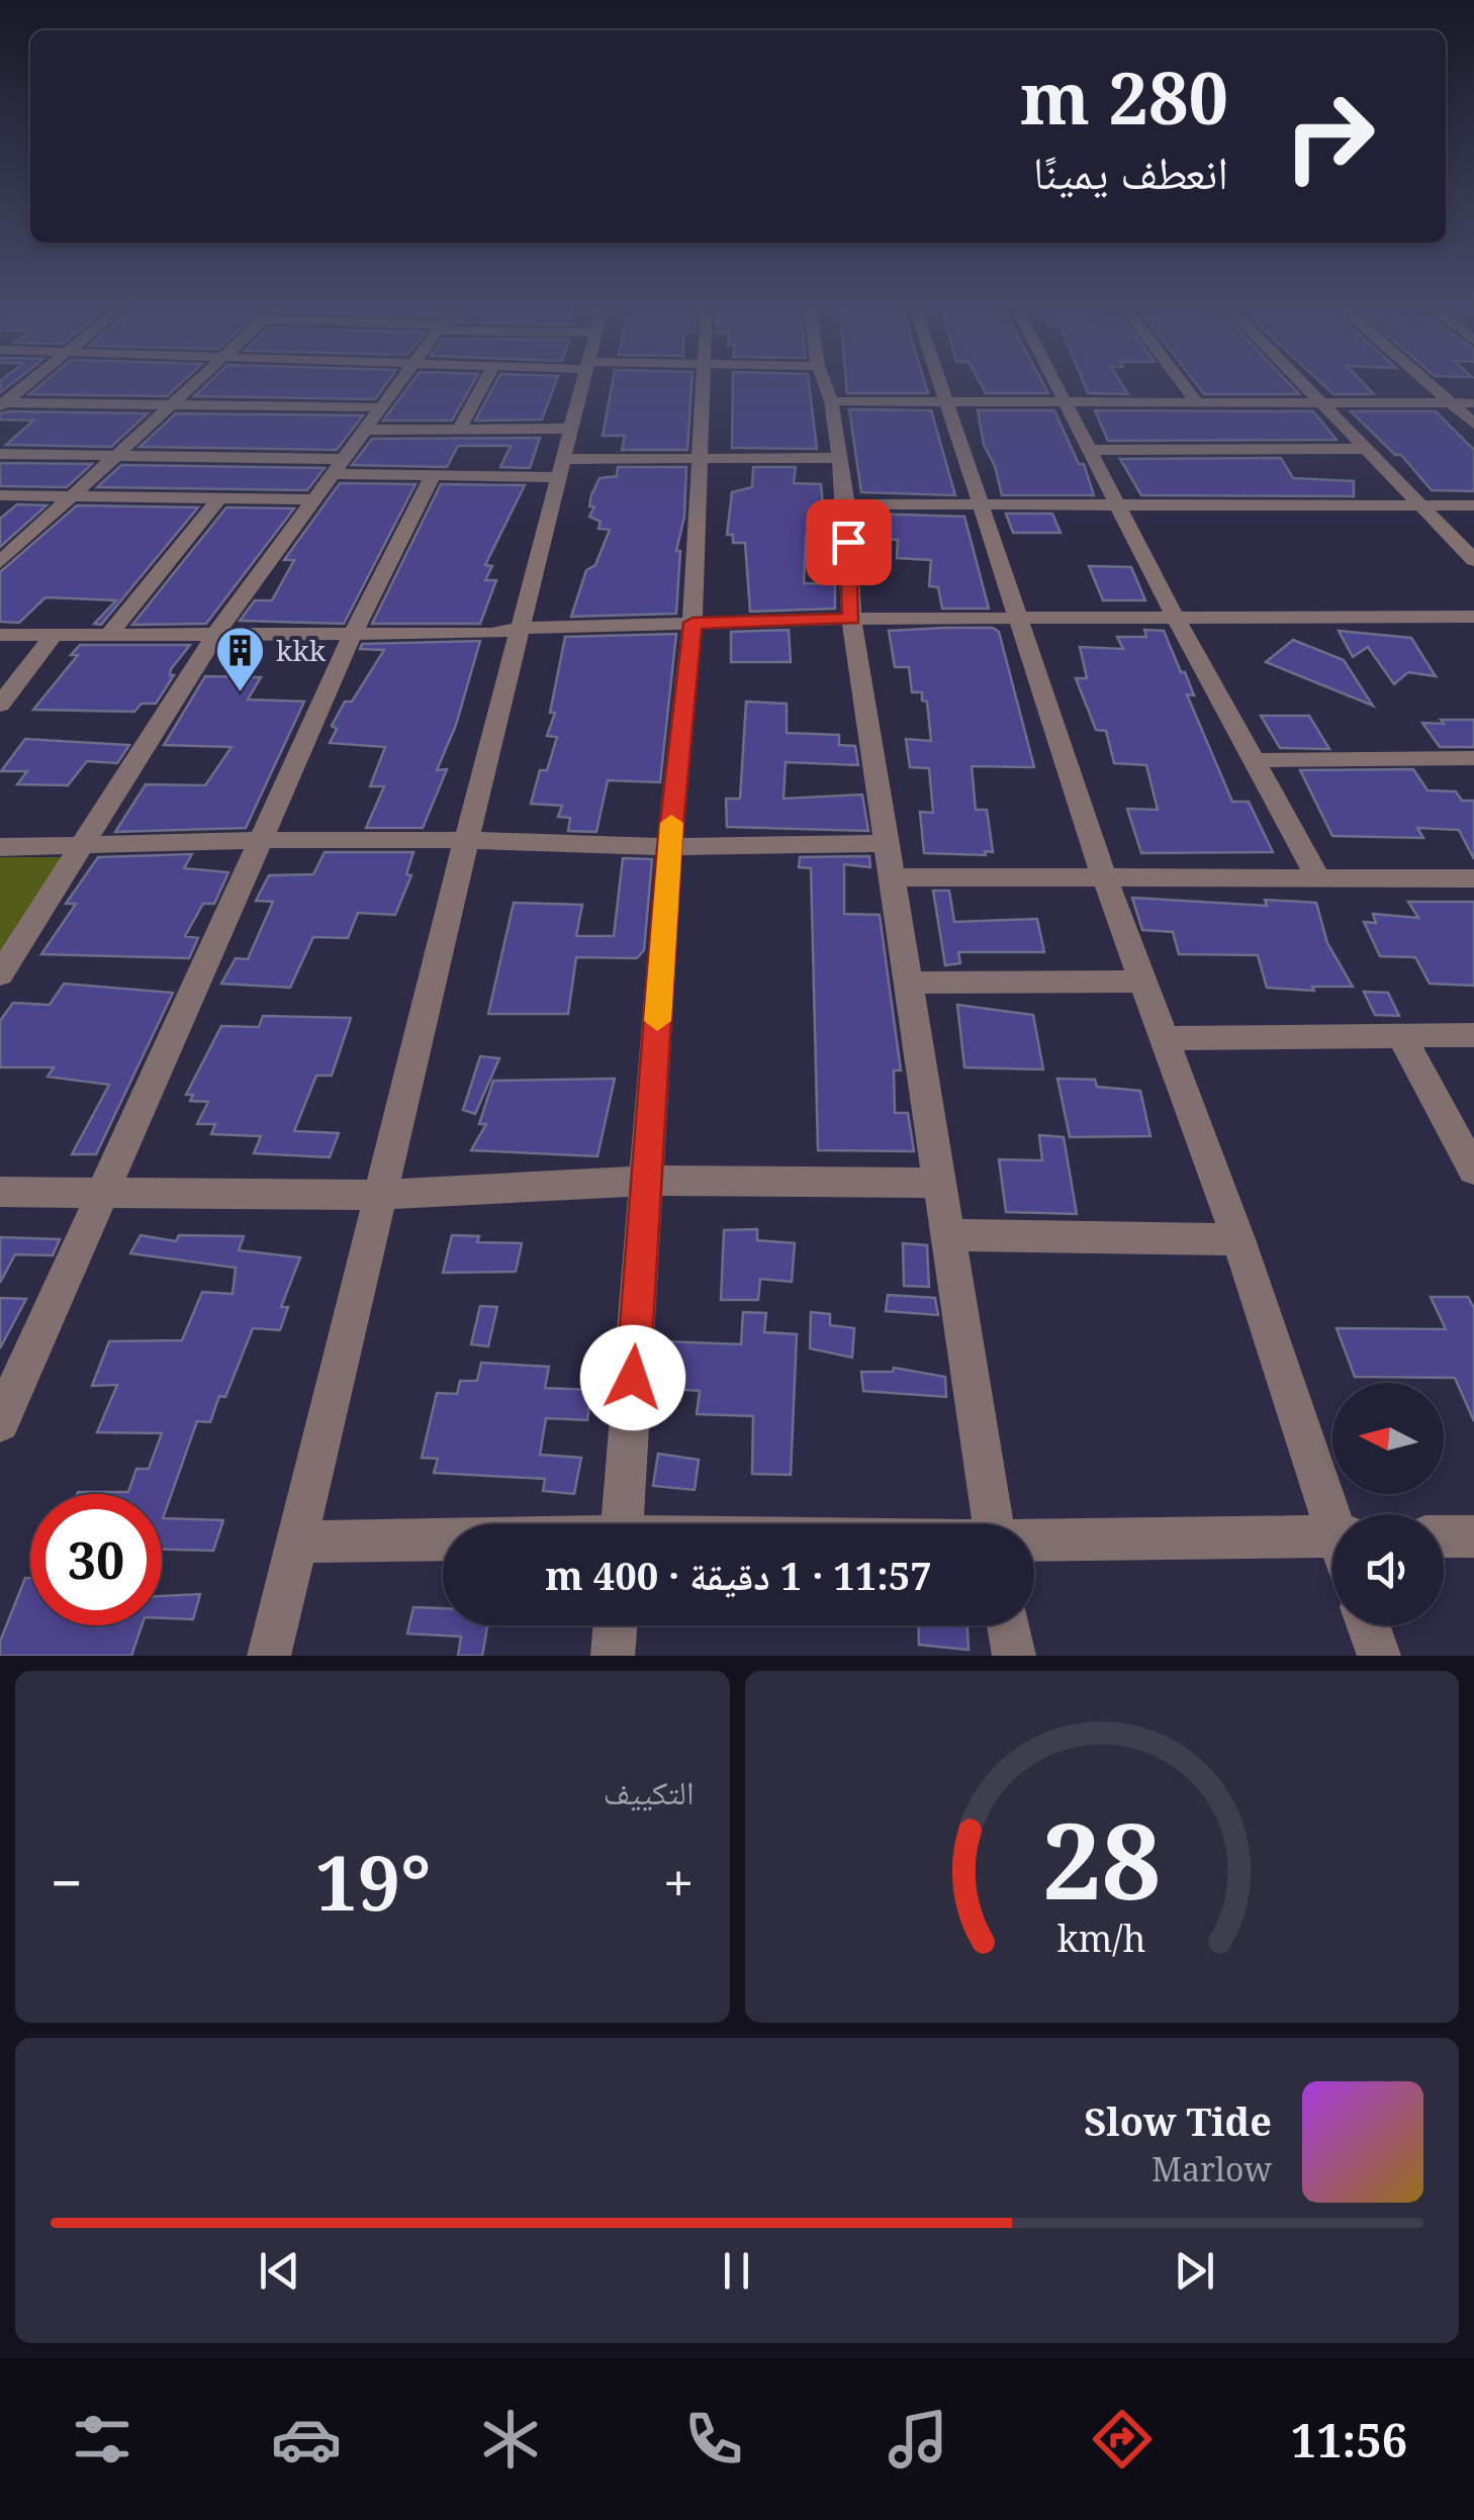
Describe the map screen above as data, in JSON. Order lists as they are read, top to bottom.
{
  "places": {
    "building": ["kkk"]
  },
  "north": "left",
  "page": {
    "turn": ["280 m", "انعطف يمينًا"],
    "limit": "30",
    "trip": "11:57 · 1 دقيقة · 400 m",
    "tile": "التكييف",
    "heat": ["−", "19°", "+"],
    "song": ["Slow Tide", "Marlow"],
    "tabs": "11:56",
    "gauge": ["28", "km/h"]
  }
}
